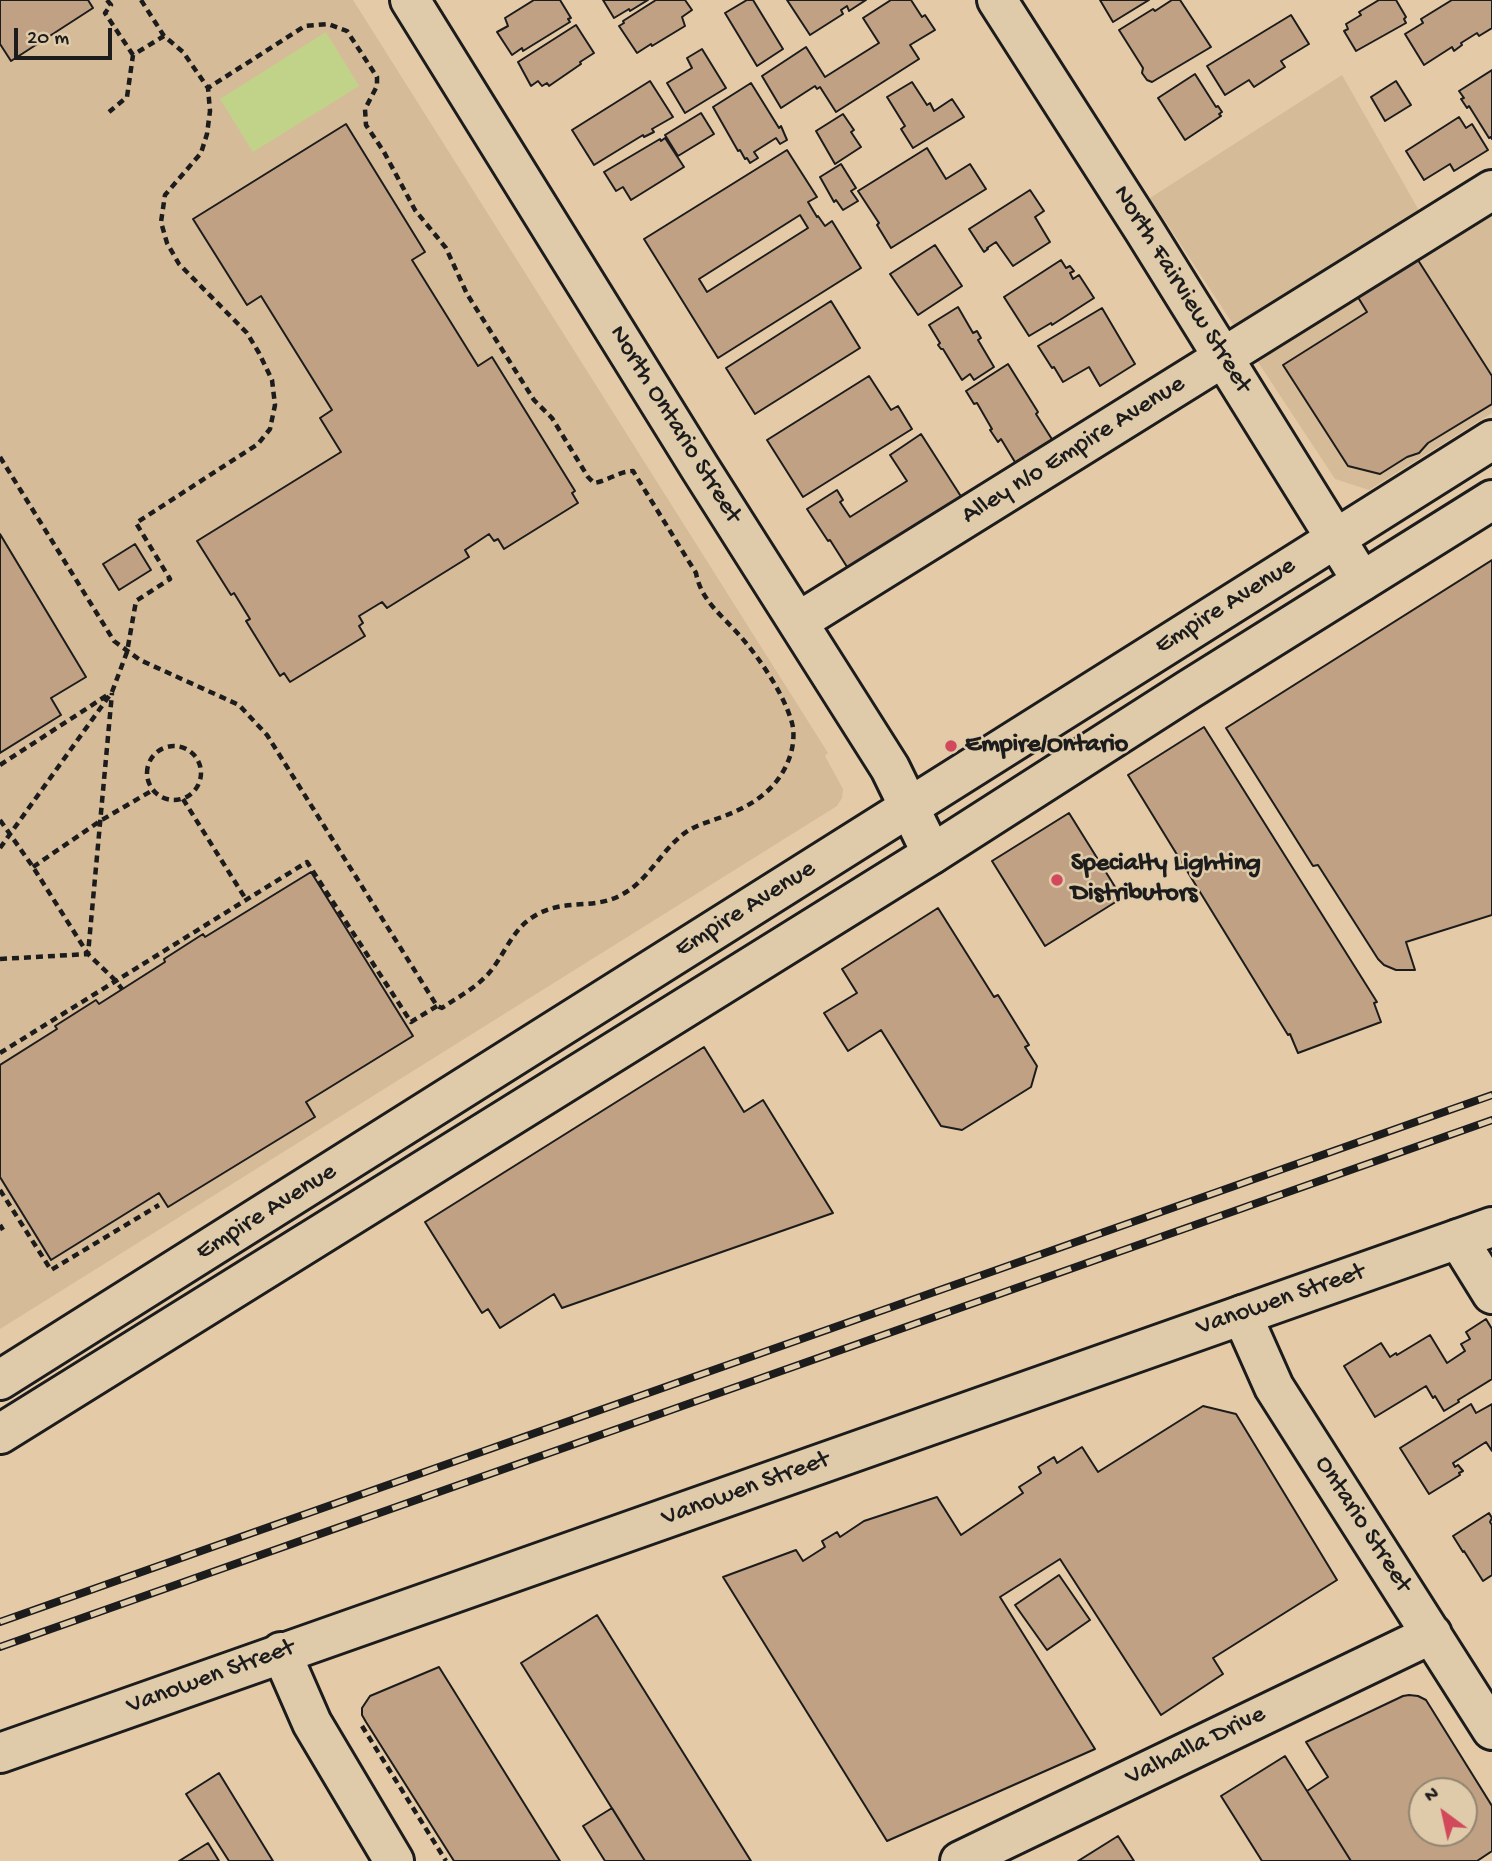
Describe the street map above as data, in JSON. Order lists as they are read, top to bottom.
{
  "streets": {
    "main road": [
      "North Fairview Street",
      "North Ontario Street",
      "Alley n/o Empire Avenue",
      "Empire Avenue",
      "Vanowen Street",
      "Ontario Street",
      "Valhalla Drive"
    ]
  },
  "crossings": [
    ["North Fairview Street", "Alley n/o Empire Avenue"],
    ["North Fairview Street", "Empire Avenue"],
    ["North Ontario Street", "Alley n/o Empire Avenue"],
    ["North Ontario Street", "Empire Avenue"],
    ["Vanowen Street", "Ontario Street"],
    ["Ontario Street", "Valhalla Drive"]
  ],
  "places": ["Empire/Ontario", "Specialty Lighting Distributors"],
  "scale_bar": "20 m",
  "north": "top left"
}
